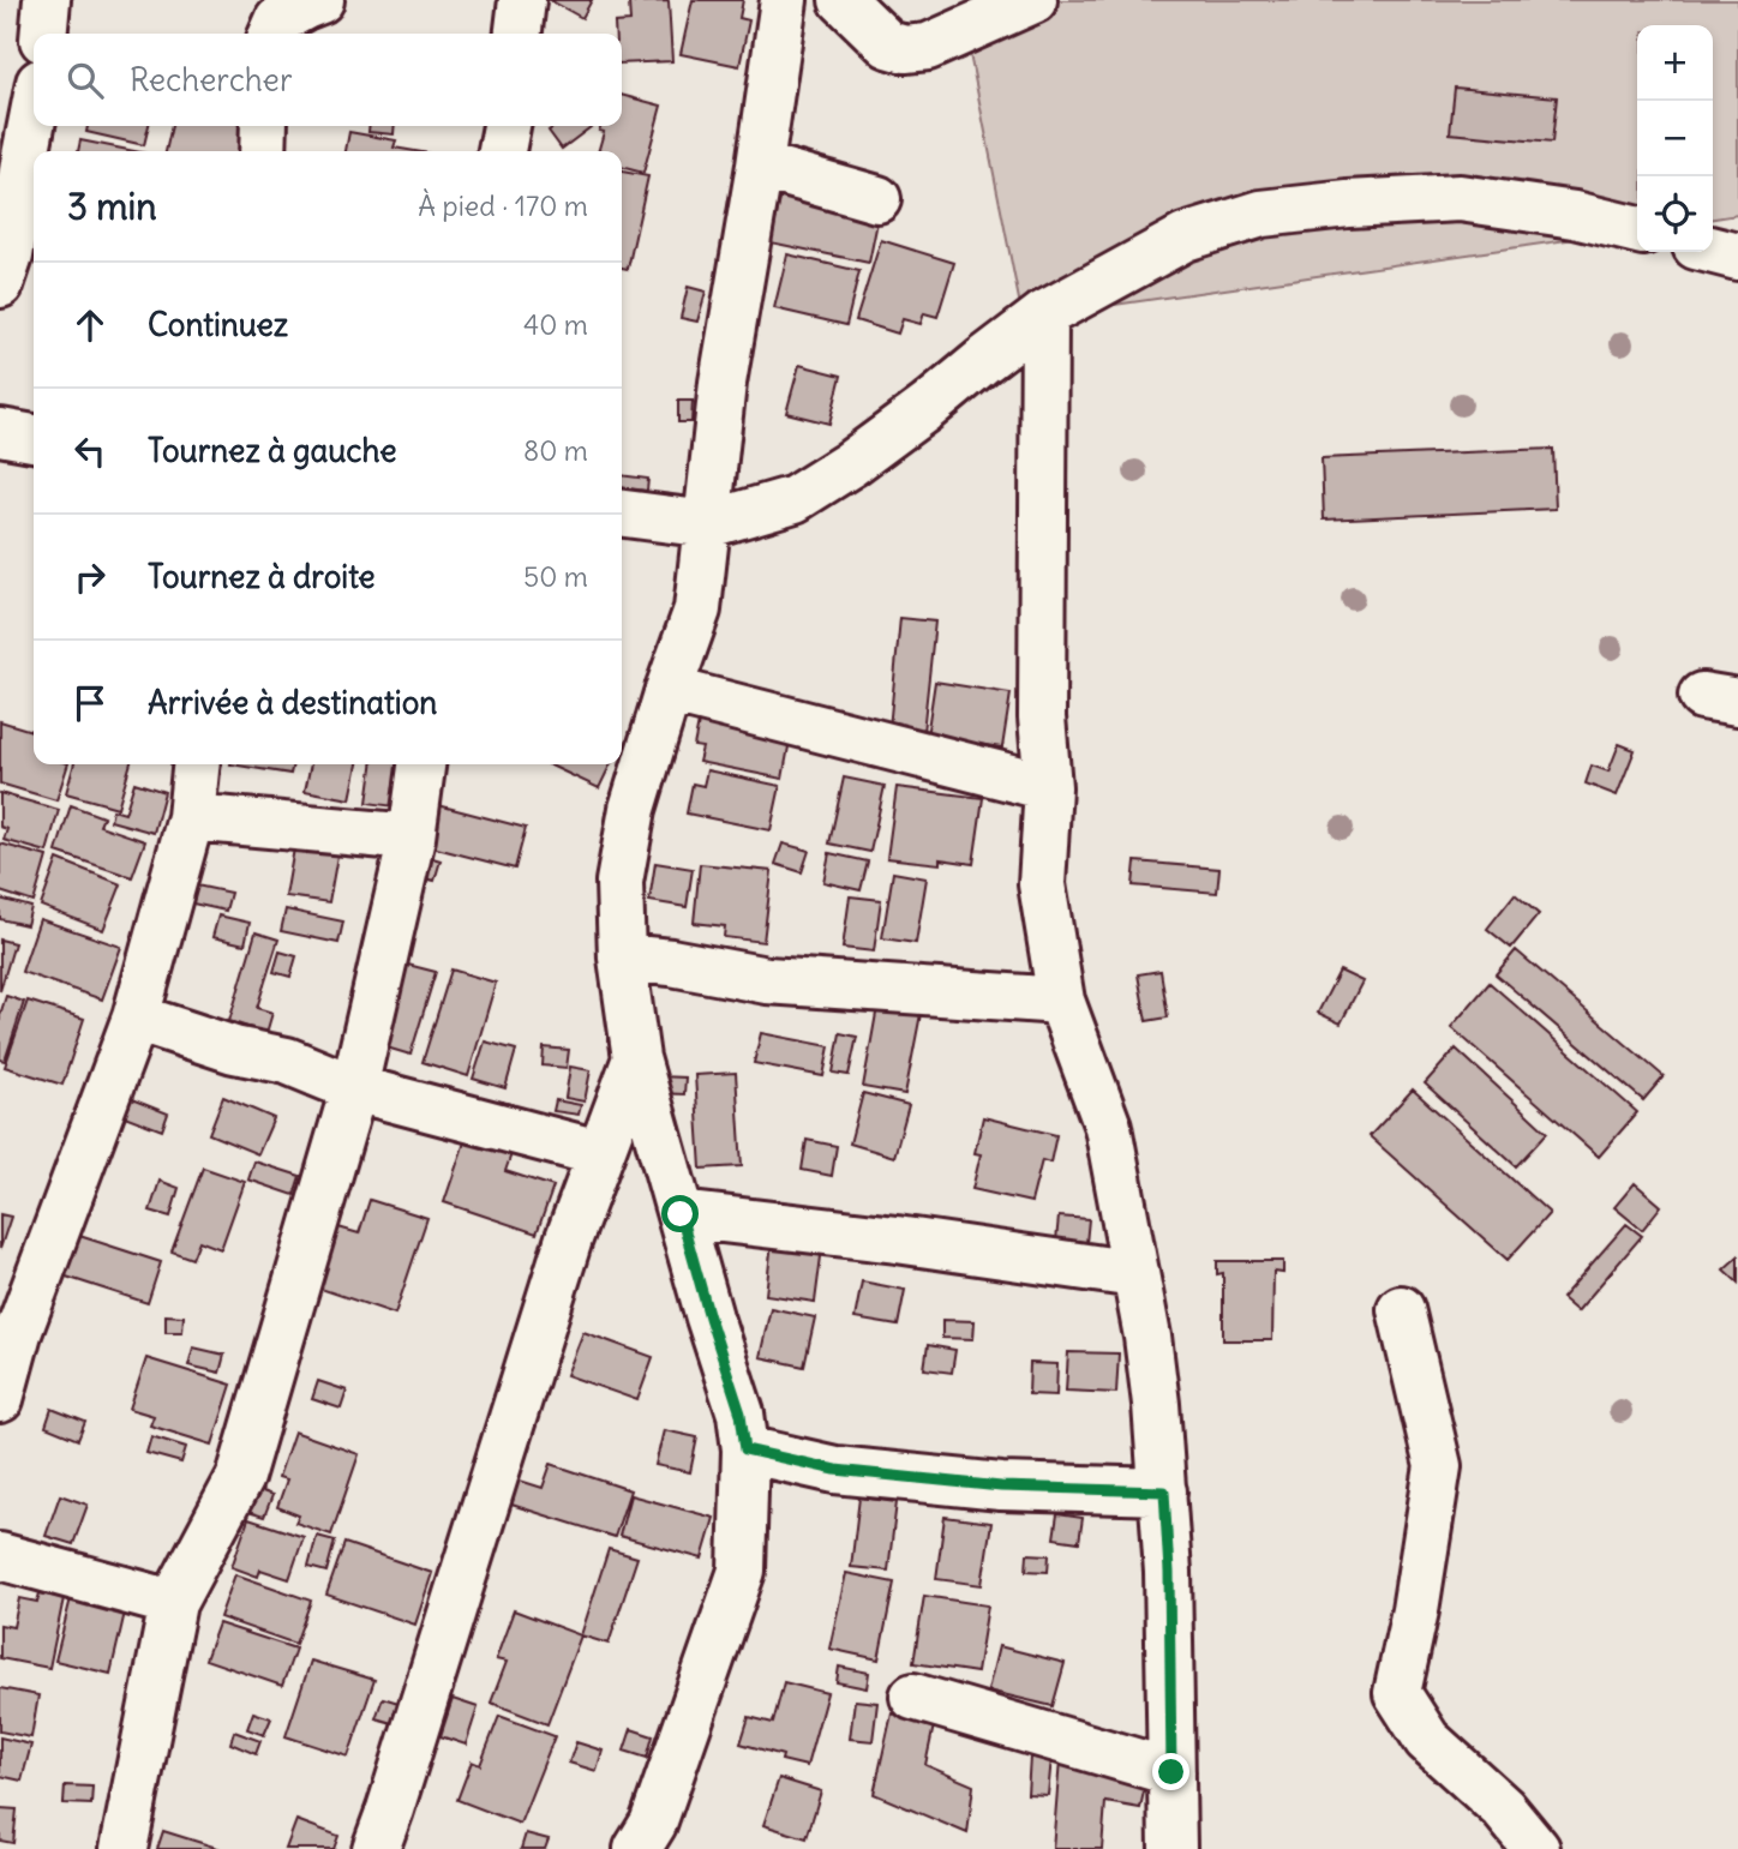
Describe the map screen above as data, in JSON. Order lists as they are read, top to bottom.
{
  "page": {
    "map_buttons": ["+", "−"],
    "search": "Rechercher",
    "heading": ["3 min", "À pied · 170 m"],
    "list": [
      ["Continuez", "40 m"],
      ["Tournez à gauche", "80 m"],
      ["Tournez à droite", "50 m"],
      "Arrivée à destination"
    ]
  }
}
